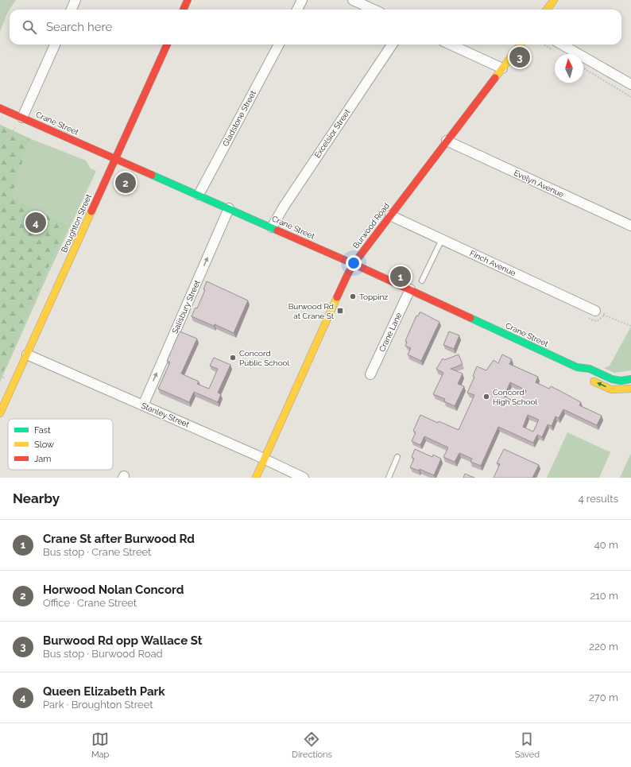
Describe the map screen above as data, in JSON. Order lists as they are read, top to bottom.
{
  "streets": {
    "main road": ["Crane Street", "Broughton Street", "Burwood Road"],
    "street": [
      "Gladstone Street",
      "Excelsior Street",
      "Evelyn Avenue",
      "Finch Avenue",
      "Salisbury Street",
      "Crane Lane",
      "Stanley Street"
    ]
  },
  "crossings": [
    ["Gladstone Street", "Crane Street"],
    ["Crane Street", "Excelsior Street"],
    ["Crane Street", "Broughton Street"],
    ["Crane Street", "Burwood Road"],
    ["Crane Street", "Salisbury Street"],
    ["Crane Street", "Crane Lane"],
    ["Evelyn Avenue", "Burwood Road"],
    ["Broughton Street", "Stanley Street"],
    ["Burwood Road", "Finch Avenue"],
    ["Burwood Road", "Stanley Street"],
    ["Salisbury Street", "Stanley Street"]
  ],
  "one_way": ["Salisbury Street"],
  "places": {
    "other": ["Toppinz", "Concord Public School", "Concord High School"],
    "transit": ["Burwood Rd at Crane St"]
  },
  "legend": ["Fast", "Slow", "Jam"],
  "north": "top",
  "page": {
    "search": "Search here",
    "pins": [
      "3",
      "2",
      "4",
      "1"
    ],
    "heading": ["Nearby", "4 results"],
    "list": [
      {
        "mark": "1",
        "name": "Crane St after Burwood Rd",
        "note": "Bus stop · Crane Street",
        "value": "40 m"
      },
      {
        "mark": "2",
        "name": "Horwood Nolan Concord",
        "note": "Office · Crane Street",
        "value": "210 m"
      },
      {
        "mark": "3",
        "name": "Burwood Rd opp Wallace St",
        "note": "Bus stop · Burwood Road",
        "value": "220 m"
      },
      {
        "mark": "4",
        "name": "Queen Elizabeth Park",
        "note": "Park · Broughton Street",
        "value": "270 m"
      }
    ],
    "nav": ["Map", "Directions", "Saved"]
  }
}
